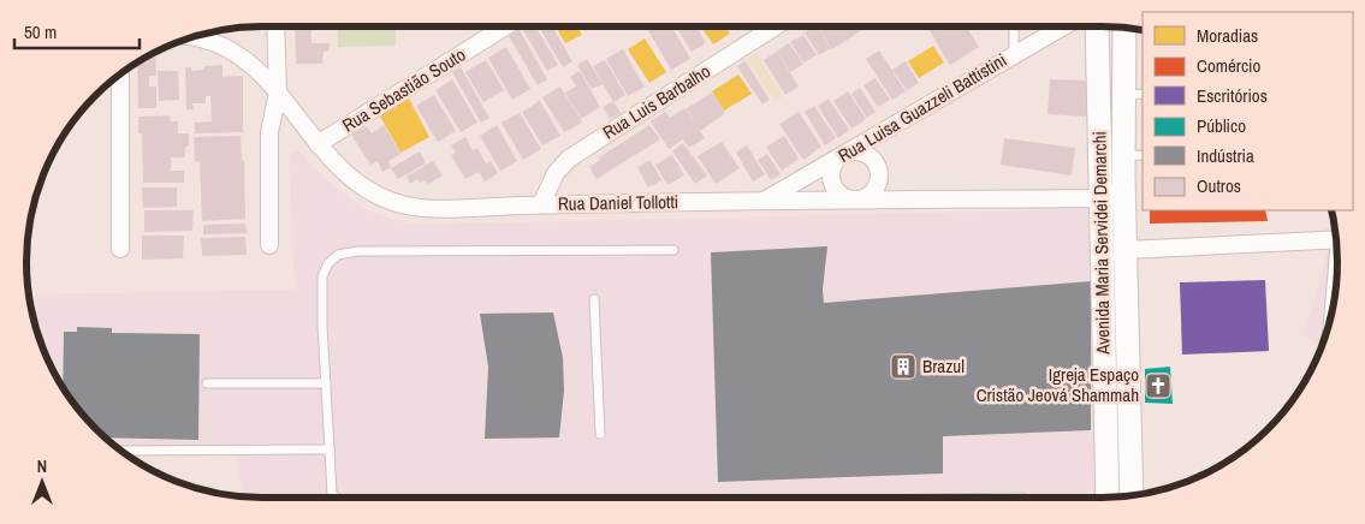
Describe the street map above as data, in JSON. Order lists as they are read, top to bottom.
{
  "streets": {
    "main road": ["Avenida Maria Servidei Demarchi"],
    "street": [
      "Rua Sebastião Souto",
      "Rua Luis Barbalho",
      "Rua Luisa Guazzeli Battistini",
      "Rua Daniel Tollotti"
    ]
  },
  "crossings": [
    ["Rua Sebastião Souto", "Rua Daniel Tollotti"],
    ["Rua Luis Barbalho", "Rua Daniel Tollotti"],
    ["Rua Luisa Guazzeli Battistini", "Rua Daniel Tollotti"],
    ["Rua Daniel Tollotti", "Avenida Maria Servidei Demarchi"]
  ],
  "places": {
    "building": ["Brazul"],
    "church": ["Igreja Espaço Cristão Jeová Shammah"]
  },
  "legend": [
    "Moradias",
    "Comércio",
    "Escritórios",
    "Público",
    "Indústria",
    "Outros"
  ],
  "scale_bar": "50 m",
  "north": "top"
}
